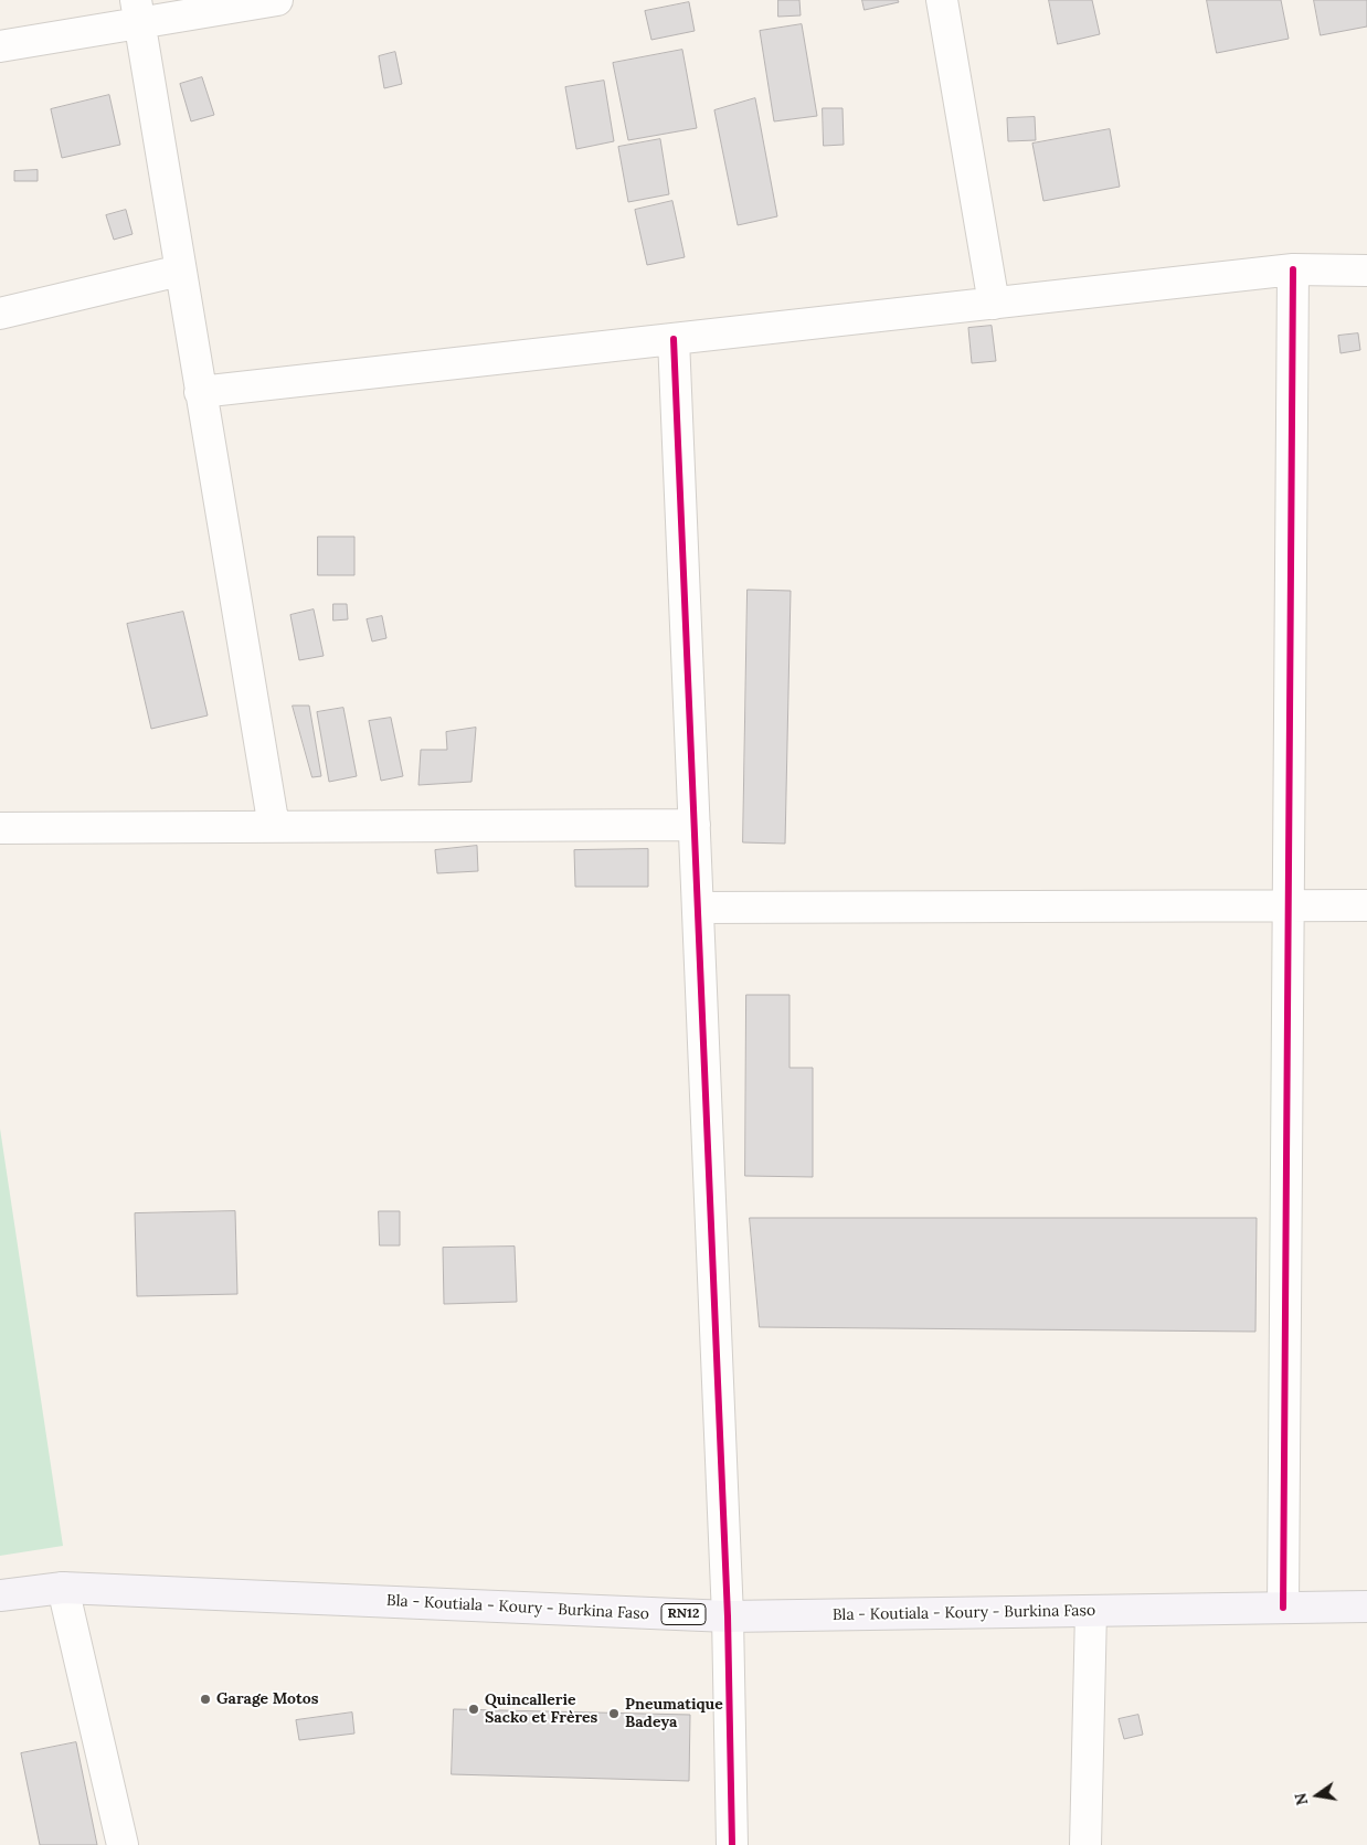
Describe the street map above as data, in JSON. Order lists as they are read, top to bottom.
{
  "streets": {
    "main road": ["Bla - Koutiala - Koury - Burkina Faso", "RN12"]
  },
  "places": ["Garage Motos", "Quincallerie Sacko et Frères", "Pneumatique Badeya"],
  "north": "left"
}
